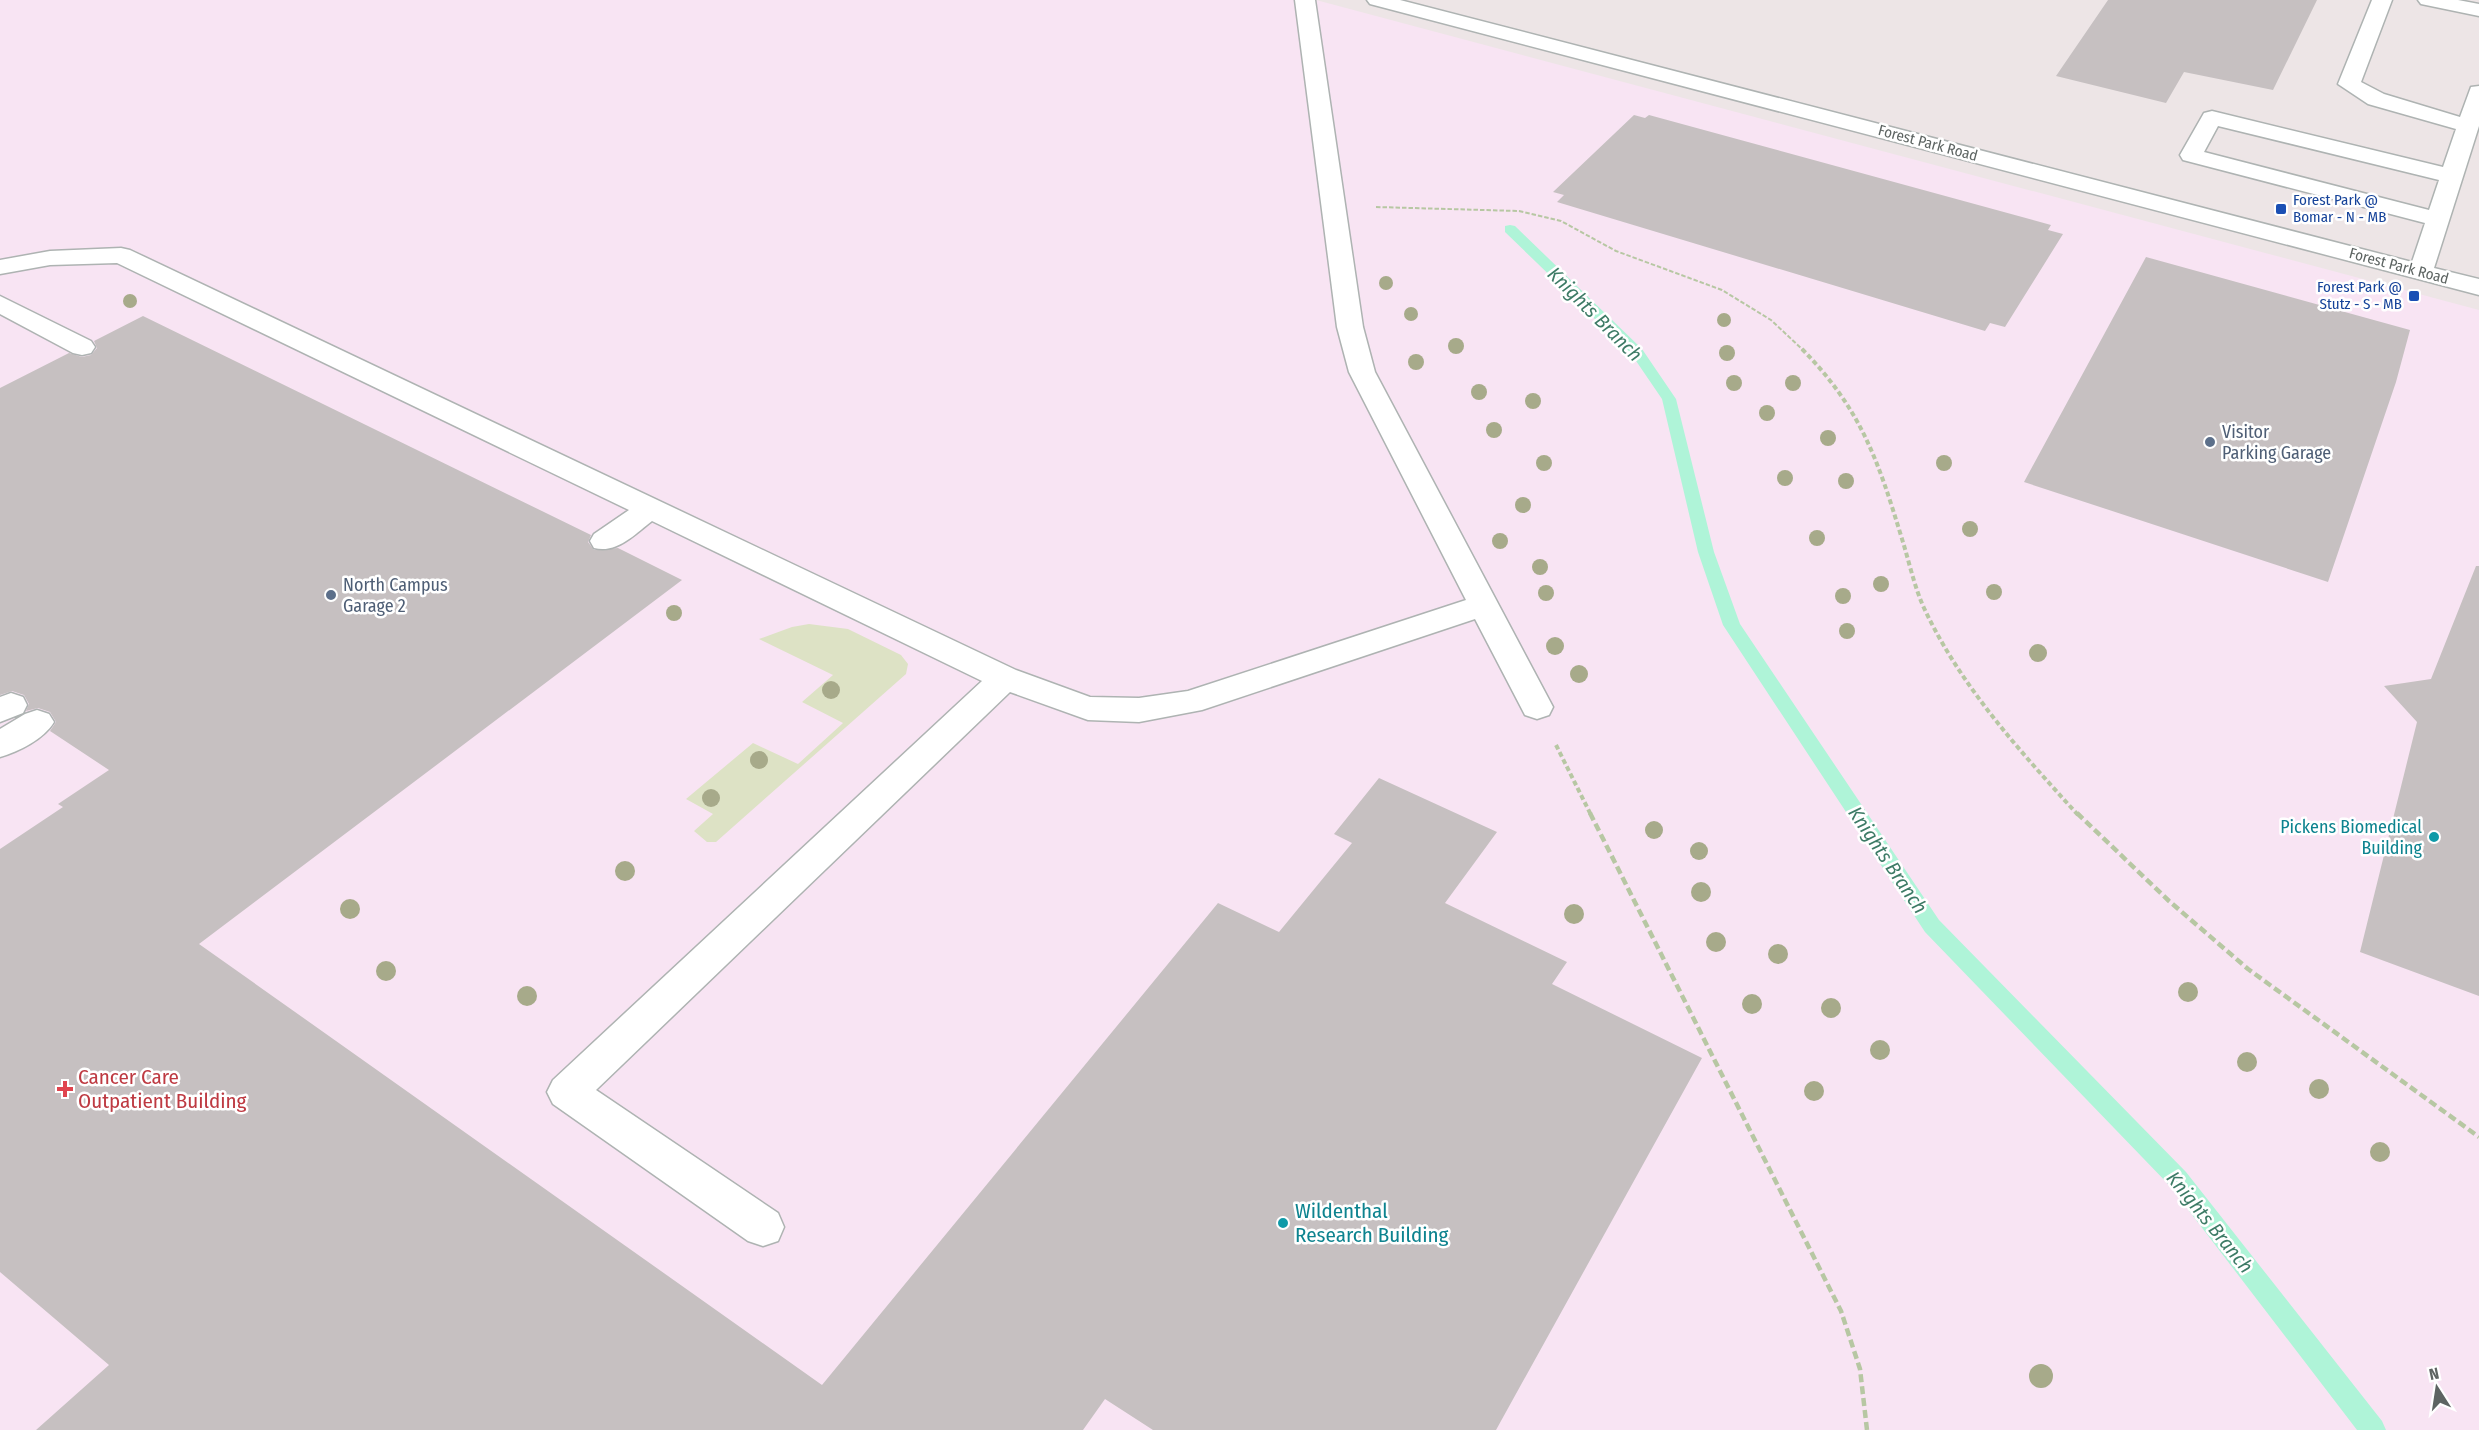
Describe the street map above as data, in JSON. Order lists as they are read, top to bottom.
{
  "streets": {
    "street": ["Forest Park Road"]
  },
  "water": ["Knights Branch"],
  "places": {
    "transit": ["Forest Park @ Bomar - N - MB", "Forest Park @ Stutz - S - MB"],
    "other": [
      "Visitor Parking Garage",
      "North Campus Garage 2",
      "Pickens Biomedical Building",
      "Wildenthal Research Building"
    ],
    "health": ["Cancer Care Outpatient Building"]
  },
  "north": "top"
}
